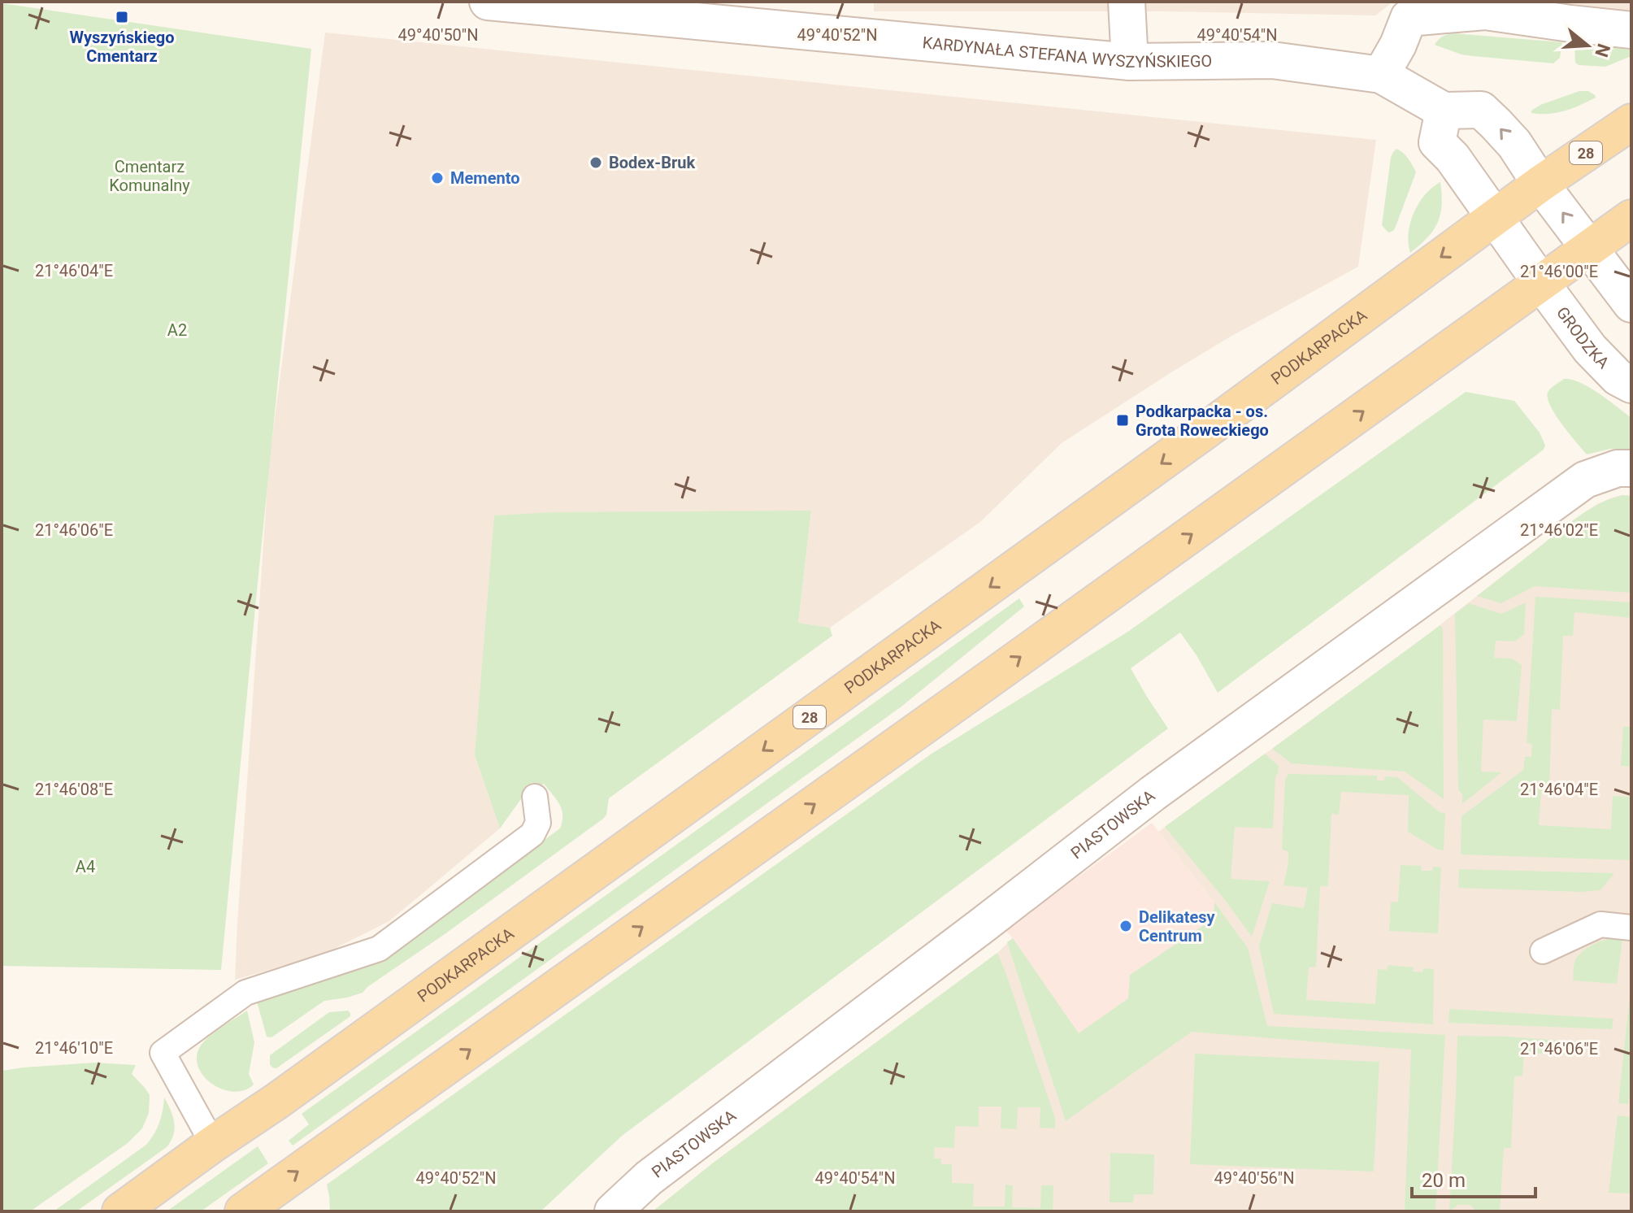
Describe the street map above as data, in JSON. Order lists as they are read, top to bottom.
{
  "streets": {
    "main road": ["28", "PODKARPACKA"],
    "street": ["KARDYNAŁA STEFANA WYSZYŃSKIEGO", "GRODZKA", "PIASTOWSKA"]
  },
  "crossings": [
    ["KARDYNAŁA STEFANA WYSZYŃSKIEGO", "GRODZKA"],
    ["GRODZKA", "PODKARPACKA"]
  ],
  "parks": ["Cmentarz Komunalny", "A2", "A4"],
  "places": {
    "transit": ["Wyszyńskiego Cmentarz", "Podkarpacka - os. Grota Roweckiego"],
    "other": ["Bodex-Bruk", "Memento", "Delikatesy Centrum"]
  },
  "scale_bar": "20 m",
  "north": "right",
  "coordinates": [
    "49°40'50\"N",
    "49°40'52\"N",
    "49°40'54\"N",
    "21°46'04\"E",
    "21°46'00\"E",
    "21°46'06\"E",
    "21°46'02\"E",
    "21°46'08\"E",
    "21°46'10\"E",
    "49°40'56\"N"
  ]
}
